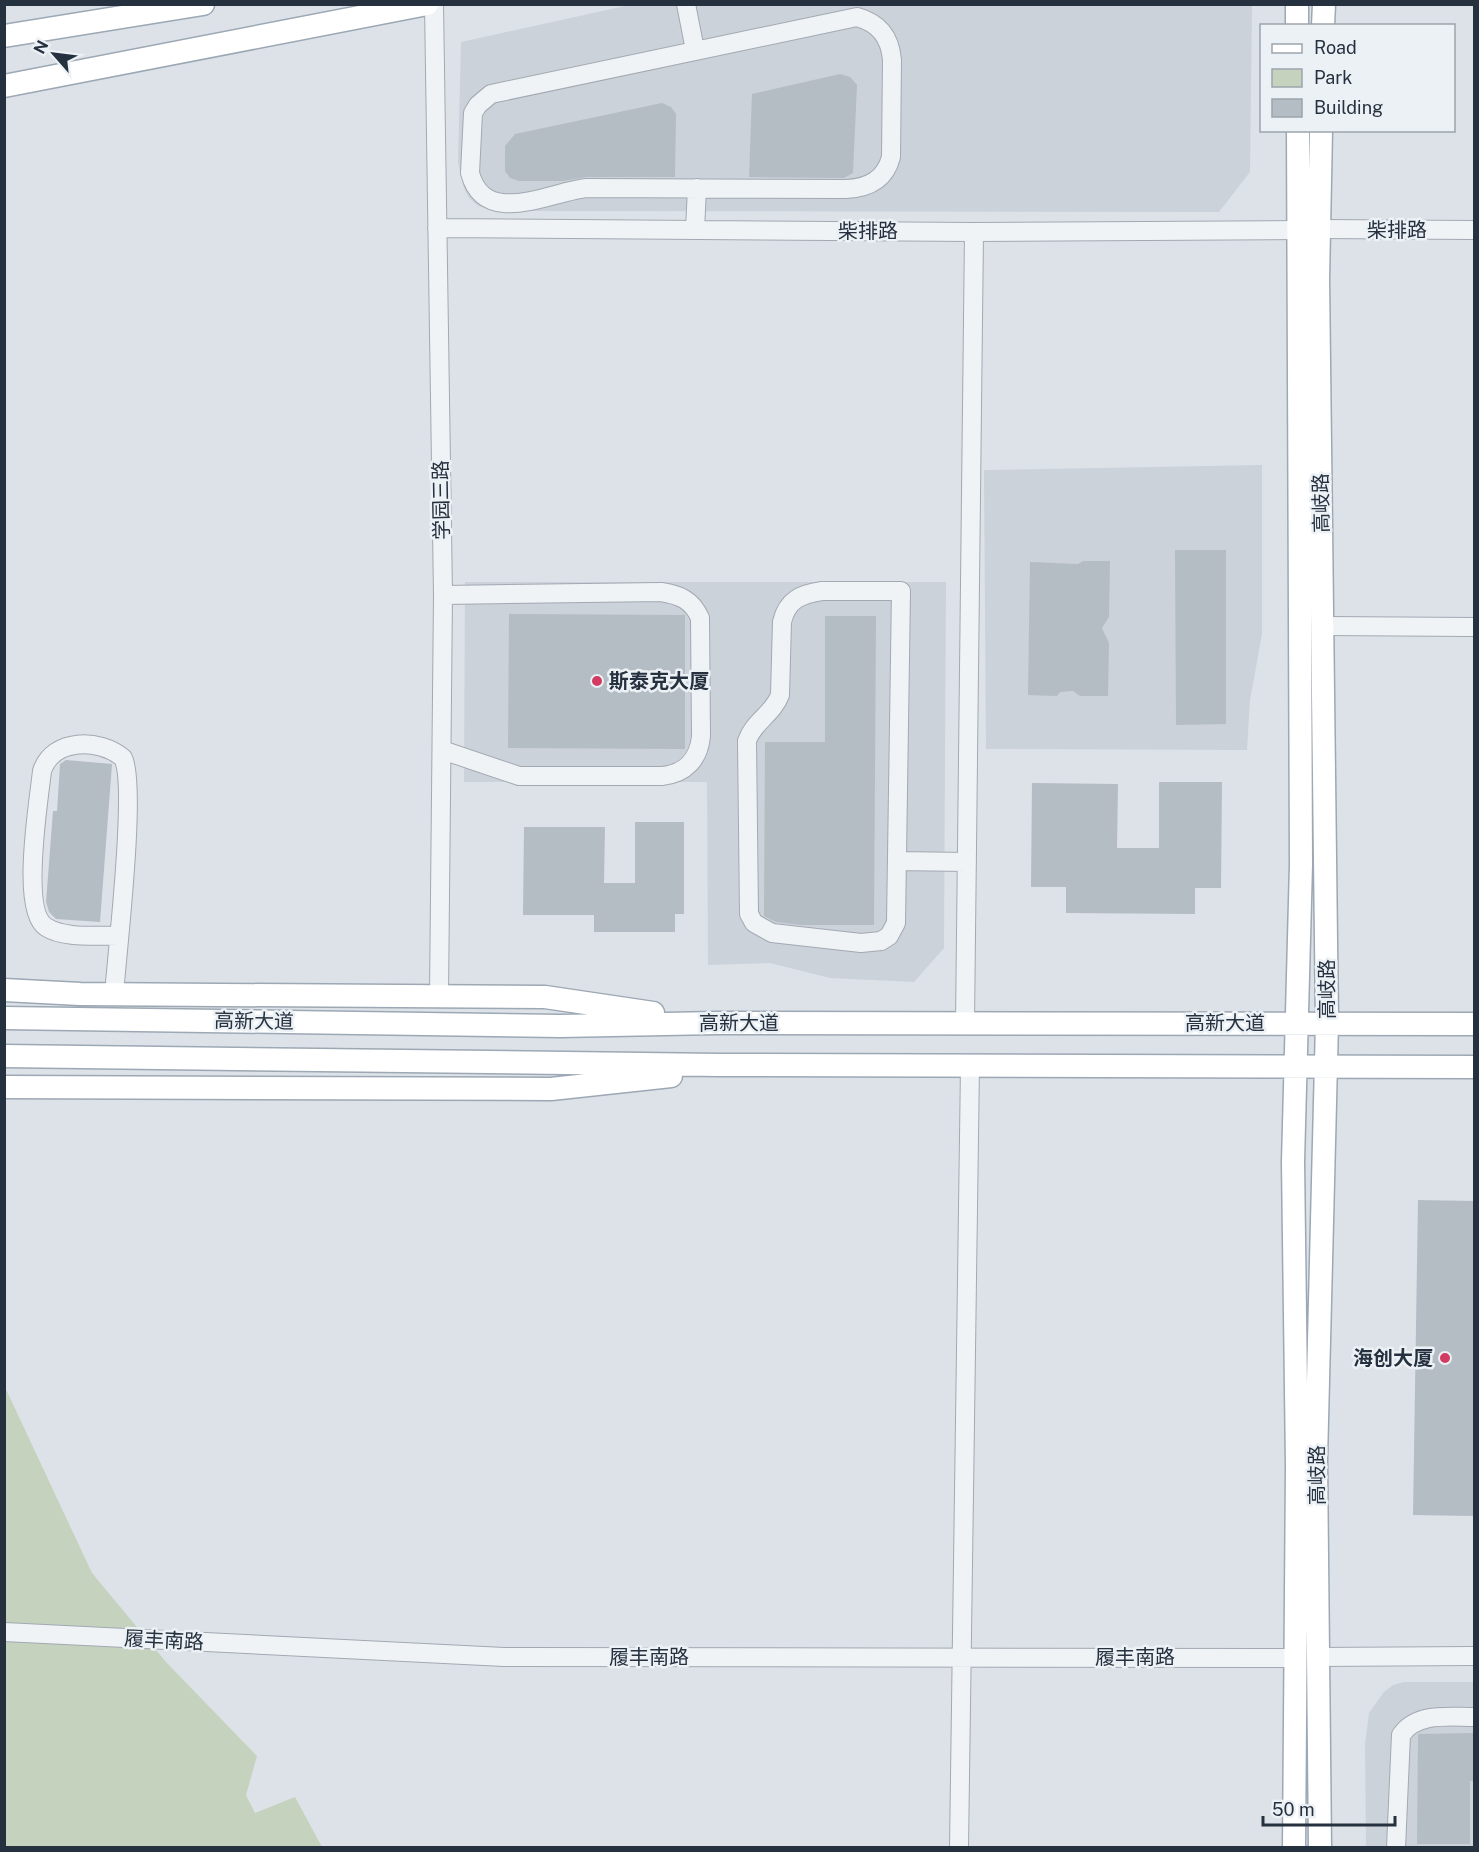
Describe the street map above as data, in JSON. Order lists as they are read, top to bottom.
{
  "streets": {
    "main road": ["高岐路", "高新大道"],
    "street": ["柴排路", "学园三路", "履丰南路"]
  },
  "crossings": [
    ["柴排路", "学园三路"],
    ["柴排路", "高岐路"],
    ["高岐路", "高新大道"],
    ["高岐路", "履丰南路"]
  ],
  "places": ["斯泰克大厦", "海创大厦"],
  "legend": ["Road", "Park", "Building"],
  "scale_bar": "50 m",
  "north": "top left"
}
